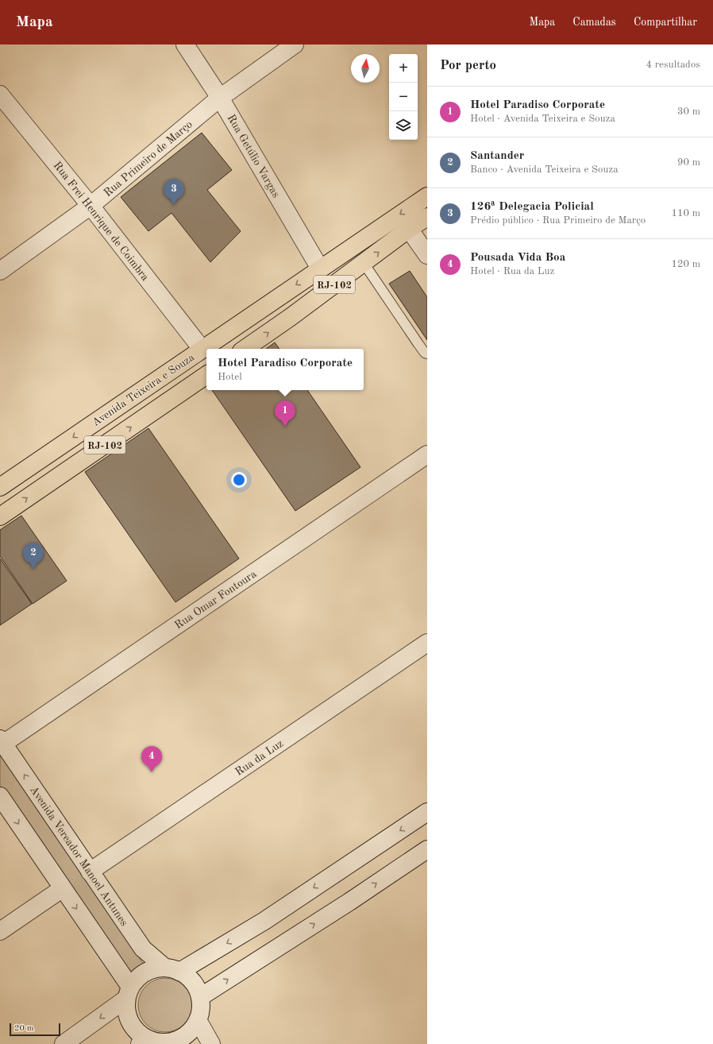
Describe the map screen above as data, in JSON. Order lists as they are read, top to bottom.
{
  "streets": {
    "main road": ["RJ-102", "Avenida Teixeira e Souza"],
    "street": [
      "Rua Getúlio Vargas",
      "Rua Primeiro de Março",
      "Rua Frei Henrique de Coimbra",
      "Rua Omar Fontoura",
      "Rua da Luz",
      "Avenida Vereador Manoel Antunes"
    ]
  },
  "crossings": [
    ["Rua Getúlio Vargas", "Rua Primeiro de Março"],
    ["Rua Getúlio Vargas", "Avenida Teixeira e Souza"],
    ["Rua Primeiro de Março", "Rua Frei Henrique de Coimbra"],
    ["Rua Frei Henrique de Coimbra", "Avenida Teixeira e Souza"],
    ["Rua Omar Fontoura", "Avenida Vereador Manoel Antunes"],
    ["Rua da Luz", "Avenida Vereador Manoel Antunes"]
  ],
  "scale_bar": "20 m",
  "north": "top",
  "page": {
    "header": "Mapa",
    "nav": ["Mapa", "Camadas", "Compartilhar"],
    "heading": ["Por perto", "4 resultados"],
    "map_buttons": ["+", "−"],
    "list": [
      {
        "mark": "1",
        "name": "Hotel Paradiso Corporate",
        "note": "Hotel · Avenida Teixeira e Souza",
        "value": "30 m"
      },
      {
        "mark": "2",
        "name": "Santander",
        "note": "Banco · Avenida Teixeira e Souza",
        "value": "90 m"
      },
      {
        "mark": "3",
        "name": "126ª Delegacia Policial",
        "note": "Prédio público · Rua Primeiro de Março",
        "value": "110 m"
      },
      {
        "mark": "4",
        "name": "Pousada Vida Boa",
        "note": "Hotel · Rua da Luz",
        "value": "120 m"
      }
    ],
    "pins": [
      "3",
      "1",
      "2",
      "4"
    ],
    "popup": ["Hotel Paradiso Corporate", "Hotel"],
    "scale": "20 m"
  }
}
